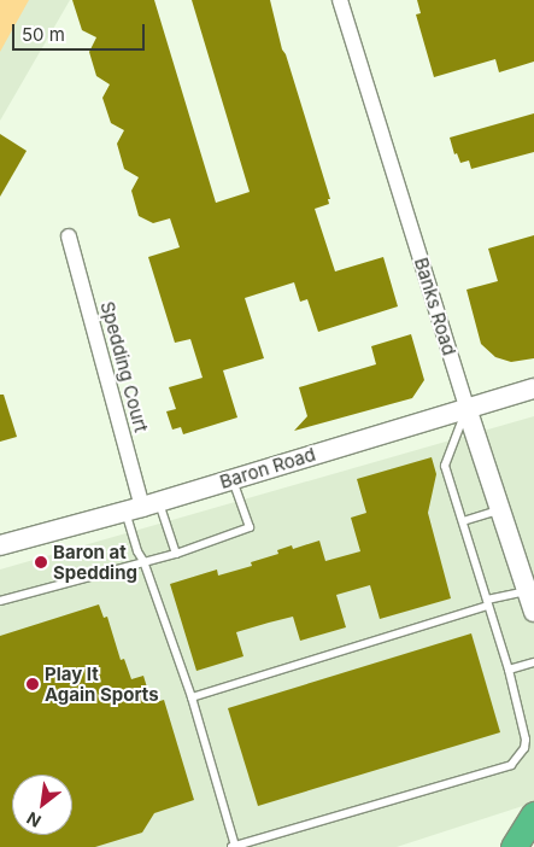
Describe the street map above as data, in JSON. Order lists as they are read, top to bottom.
{
  "streets": {
    "street": ["Banks Road", "Spedding Court", "Baron Road"]
  },
  "crossings": [
    ["Banks Road", "Baron Road"],
    ["Spedding Court", "Baron Road"]
  ],
  "places": ["Baron at Spedding", "Play It Again Sports"],
  "scale_bar": "50 m",
  "north": "bottom left"
}
